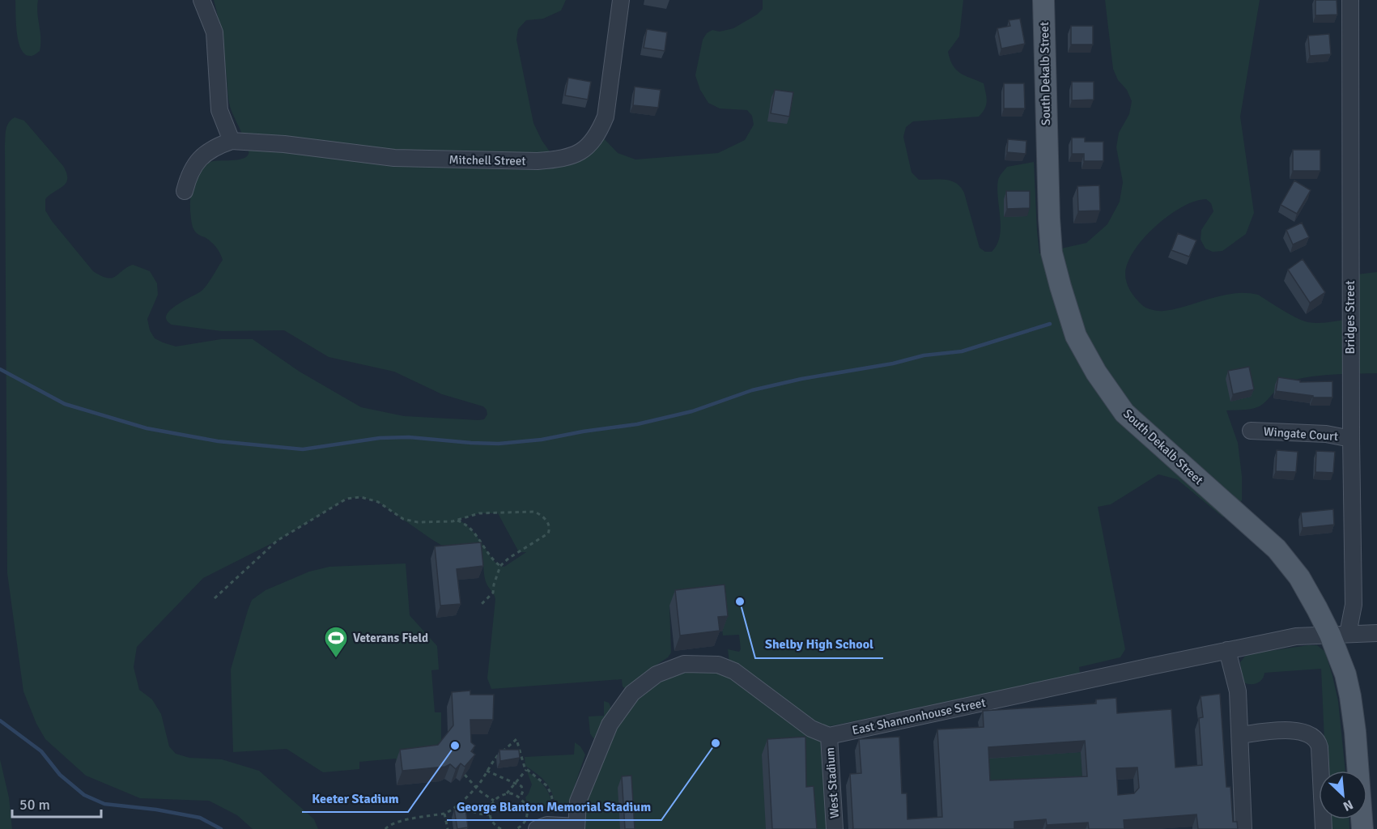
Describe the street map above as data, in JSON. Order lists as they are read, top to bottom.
{
  "streets": {
    "main road": ["South Dekalb Street"],
    "street": [
      "Mitchell Street",
      "Bridges Street",
      "Wingate Court",
      "East Shannonhouse Street",
      "West Stadium"
    ]
  },
  "crossings": [
    ["South Dekalb Street", "Bridges Street"],
    ["South Dekalb Street", "East Shannonhouse Street"],
    ["Bridges Street", "Wingate Court"],
    ["Bridges Street", "East Shannonhouse Street"],
    ["East Shannonhouse Street", "West Stadium"]
  ],
  "places": {
    "other": ["Shelby High School", "George Blanton Memorial Stadium", "Keeter Stadium"],
    "sports": ["Veterans Field"]
  },
  "scale_bar": "50 m",
  "north": "bottom right"
}
